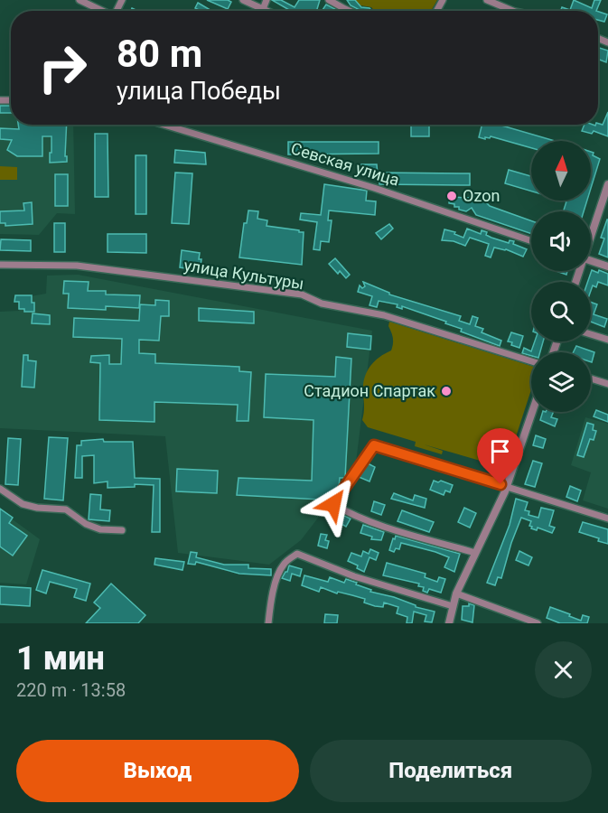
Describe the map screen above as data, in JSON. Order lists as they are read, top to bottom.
{
  "streets": {
    "street": ["Севская улица", "улица Культуры"]
  },
  "places": ["Ozon", "Стадион Спартак"],
  "north": "top",
  "page": {
    "turn": ["80 m", "улица Победы"],
    "heading": ["1 мин", "220 m · 13:58"],
    "buttons": ["Выход", "Поделиться"]
  }
}
